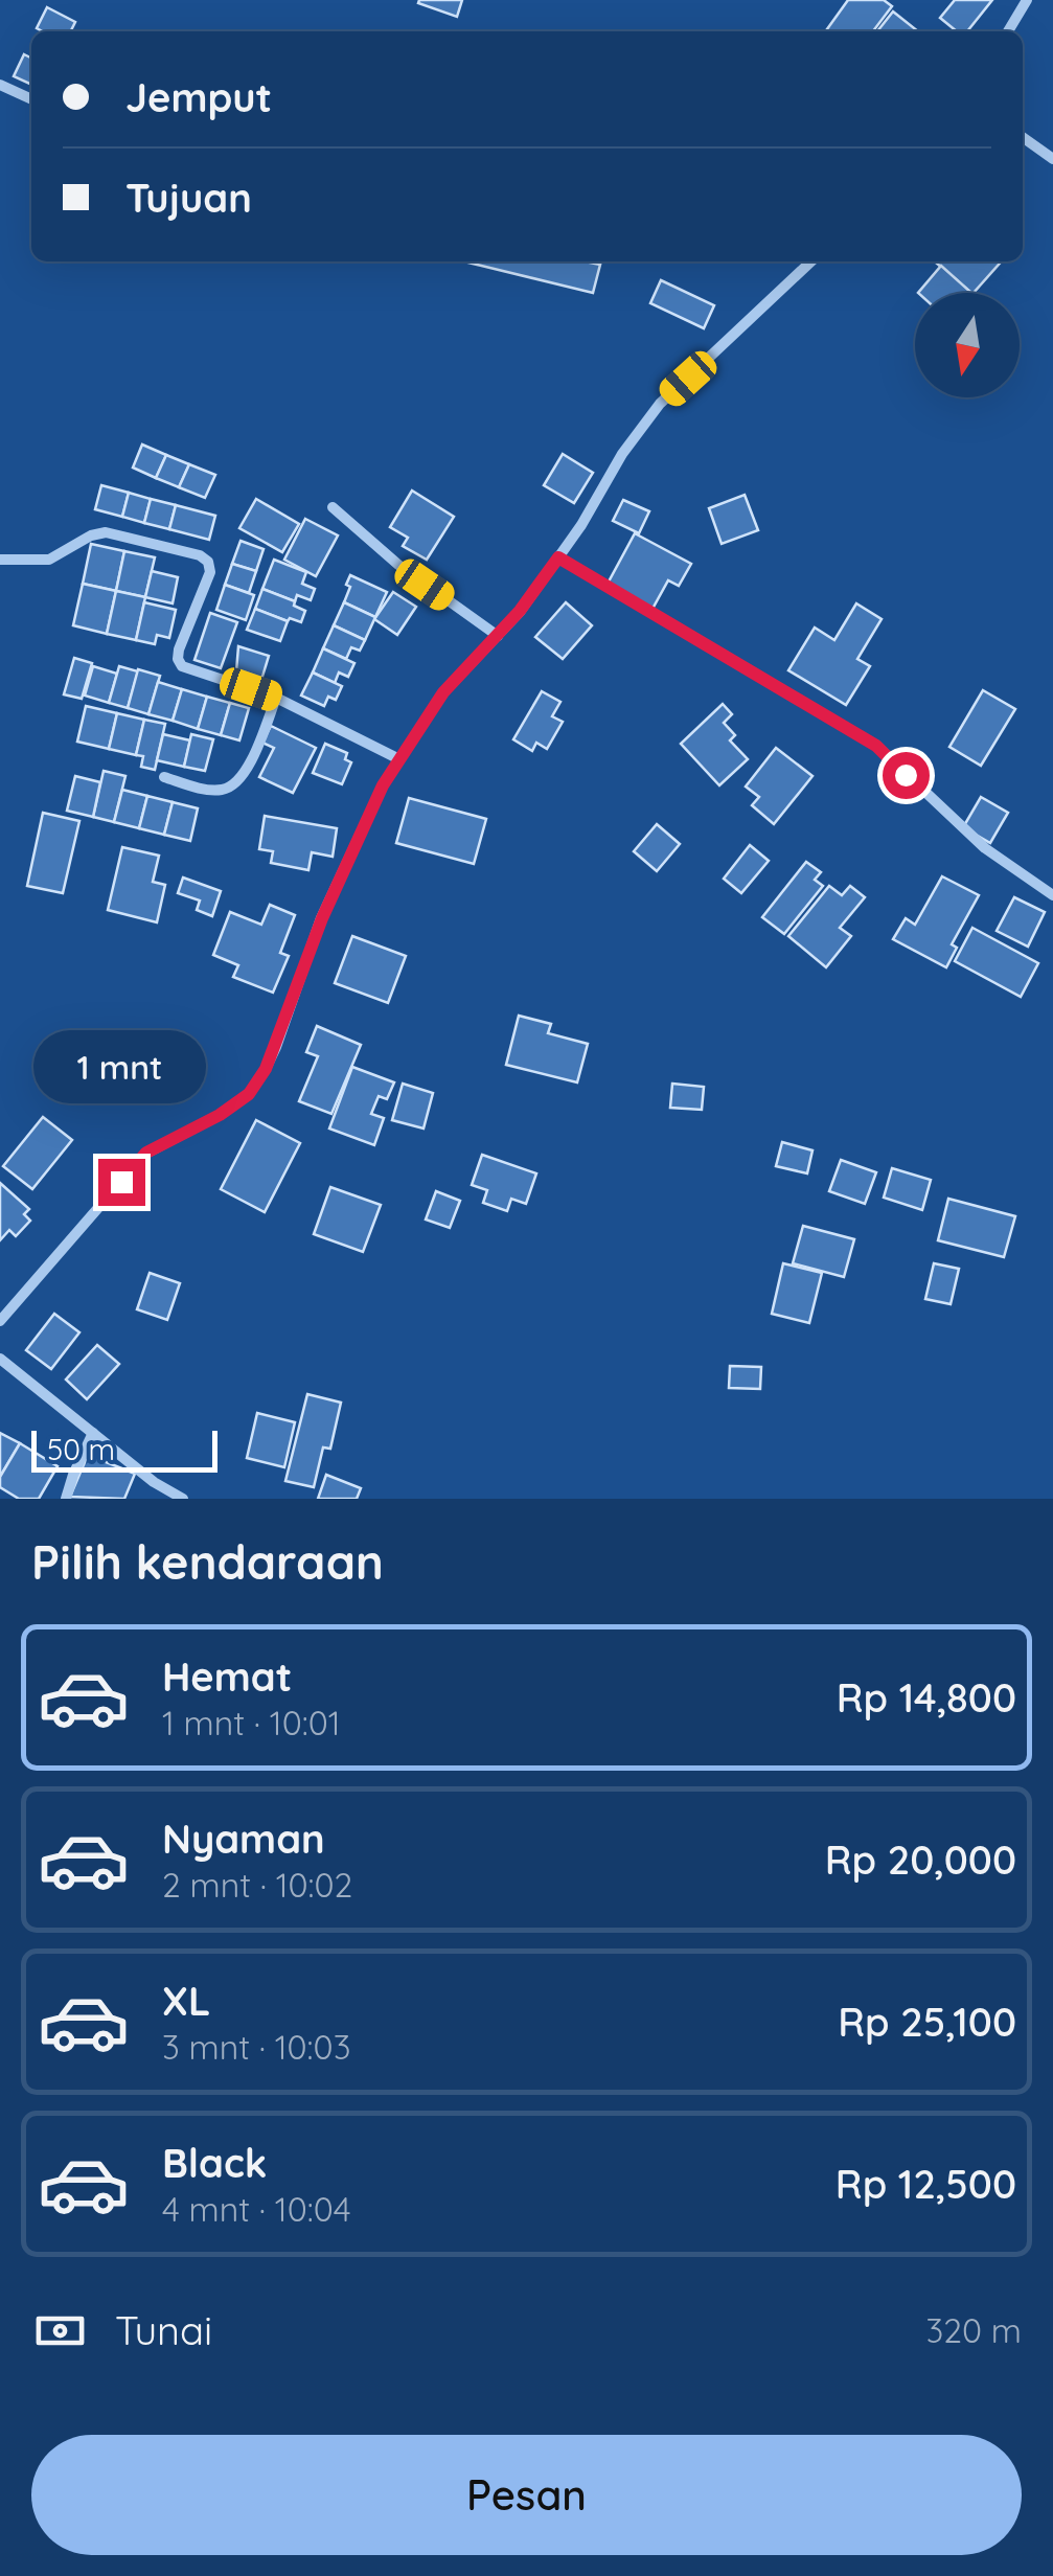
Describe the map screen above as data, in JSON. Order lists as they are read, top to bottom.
{
  "scale_bar": "50 m",
  "north": "bottom",
  "page": {
    "banner": ["Jemput", "Tujuan"],
    "bubble": "1 mnt",
    "scale": "50 m",
    "heading": "Pilih kendaraan",
    "list": [
      {
        "name": "Hemat",
        "note": "1 mnt · 10:01",
        "value": "Rp 14,800"
      },
      {
        "name": "Nyaman",
        "note": "2 mnt · 10:02",
        "value": "Rp 20,000"
      },
      {
        "name": "XL",
        "note": "3 mnt · 10:03",
        "value": "Rp 25,100"
      },
      {
        "name": "Black",
        "note": "4 mnt · 10:04",
        "value": "Rp 12,500"
      }
    ],
    "pay": ["Tunai", "320 m"],
    "buttons": "Pesan"
  }
}
